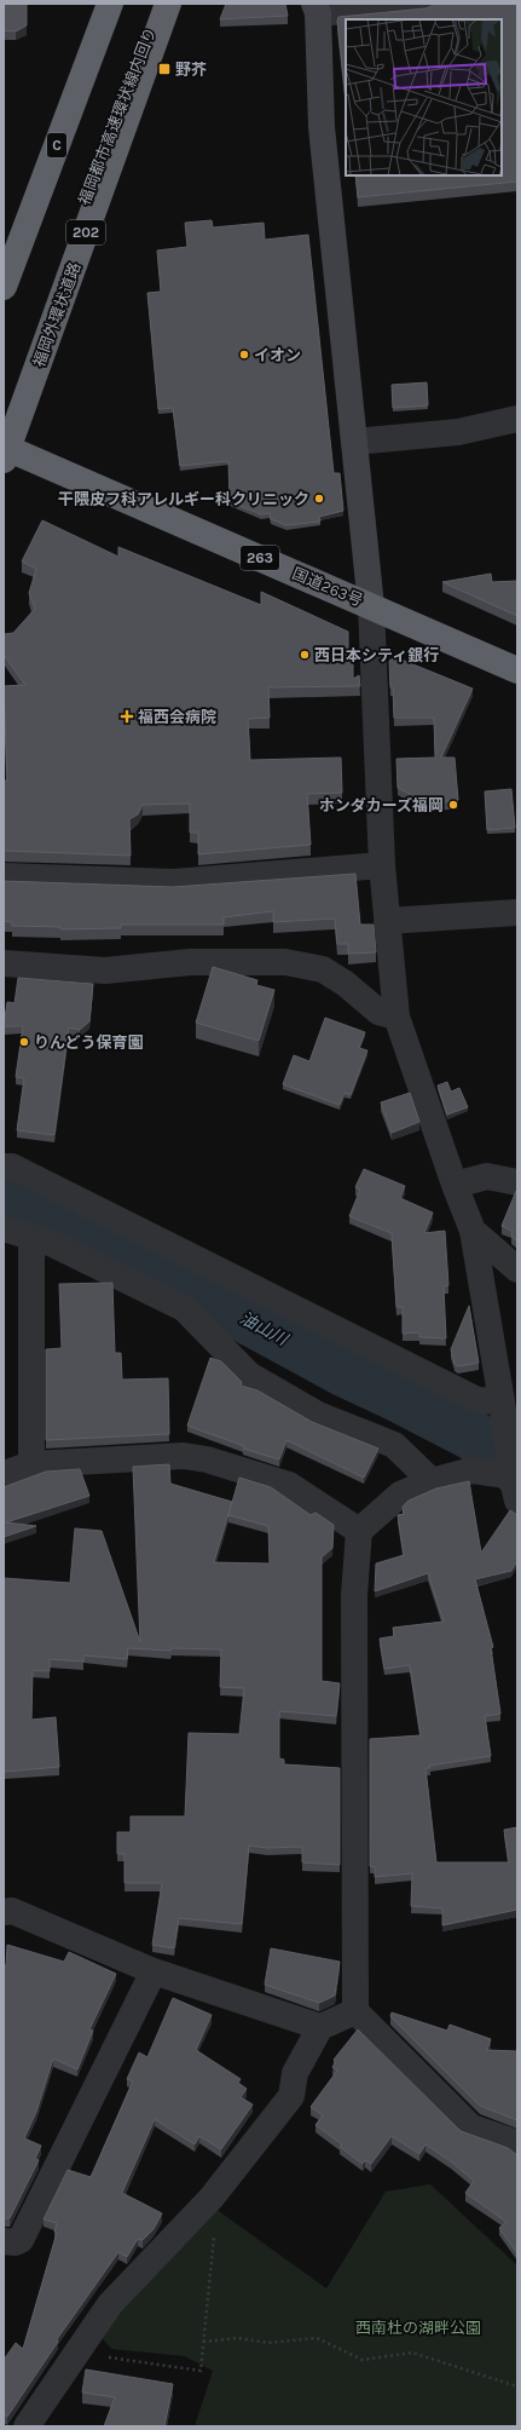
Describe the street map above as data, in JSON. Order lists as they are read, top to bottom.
{
  "streets": {
    "highway": [
      "福岡都市高速環状線内回り",
      "C",
      "202",
      "福岡外環状道路",
      "263",
      "国道263号"
    ]
  },
  "crossings": [
    ["福岡外環状道路", "国道263号"]
  ],
  "water": ["油山川"],
  "parks": ["西南杜の湖畔公園"],
  "places": {
    "transit": ["野芥"],
    "other": [
      "イオン",
      "干隈皮フ科アレルギー科クリニック",
      "西日本シティ銀行",
      "ホンダカーズ福岡",
      "りんどう保育園"
    ],
    "health": ["福西会病院"]
  }
}
